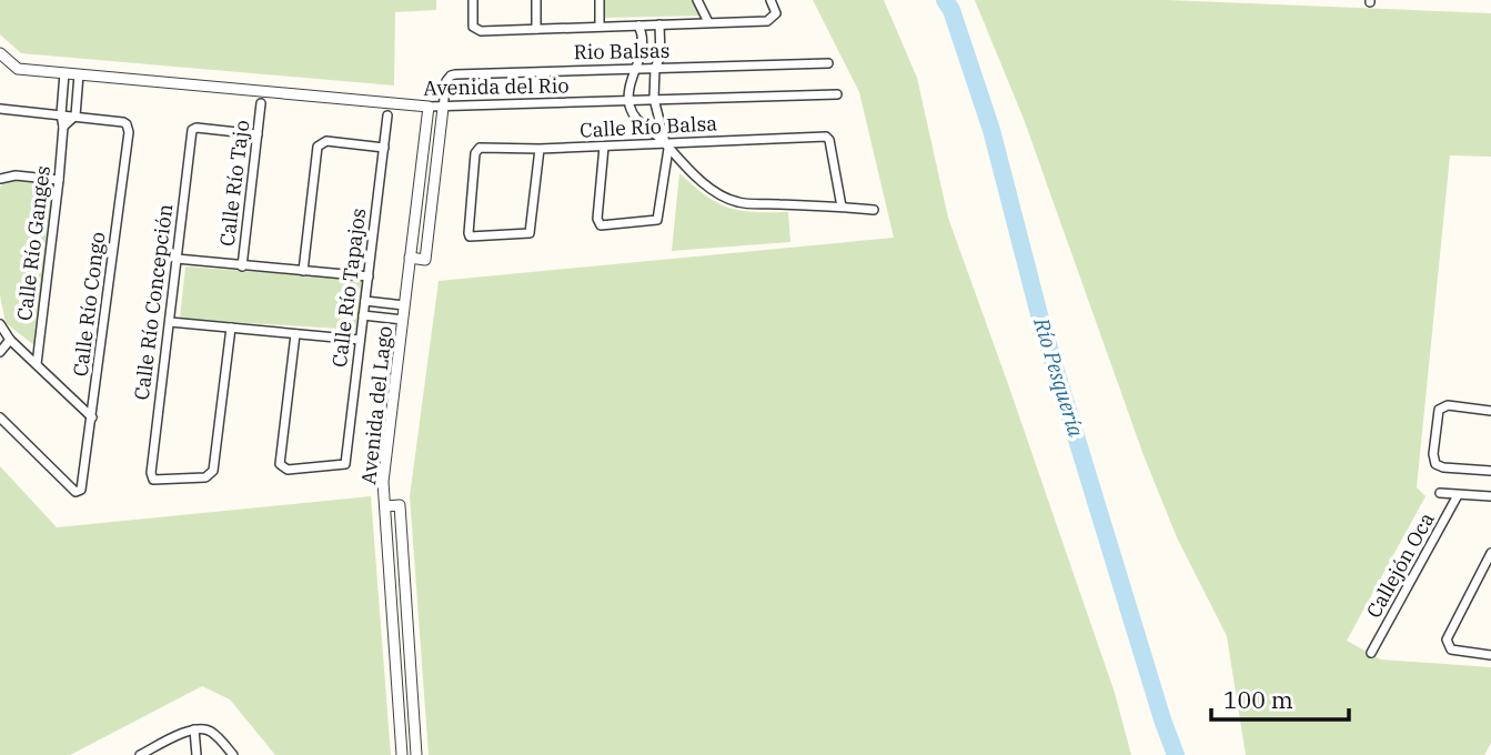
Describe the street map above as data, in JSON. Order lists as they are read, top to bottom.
{
  "streets": {
    "street": [
      "Rio Balsas",
      "Avenida del Rio",
      "Calle Río Balsa",
      "Calle Río Tajo",
      "Calle Río Ganges",
      "Calle Río Tapajos",
      "Calle Río Concepción",
      "Calle Río Congo",
      "Avenida del Lago",
      "Callejón Oca"
    ]
  },
  "crossings": [
    ["Rio Balsas", "Avenida del Rio"],
    ["Avenida del Rio", "Calle Río Ganges"],
    ["Avenida del Rio", "Avenida del Lago"],
    ["Calle Río Tajo", "Calle Río Concepción"]
  ],
  "water": ["Río Pesquería"],
  "scale_bar": "100 m"
}
